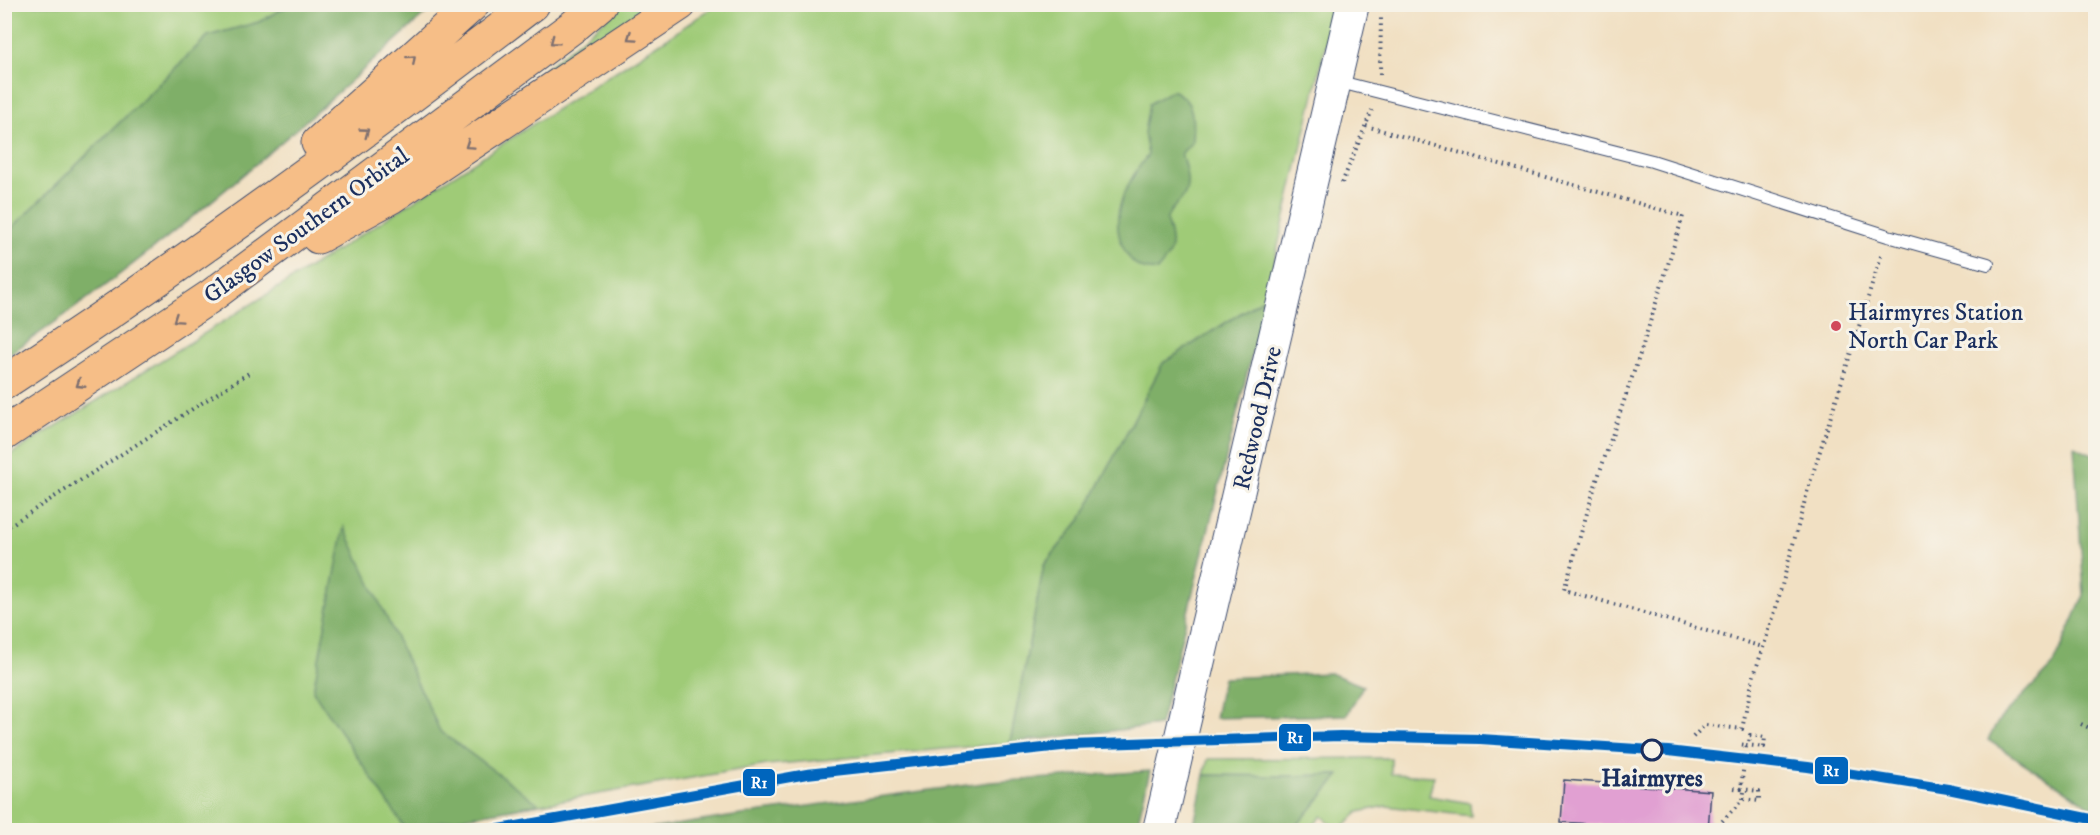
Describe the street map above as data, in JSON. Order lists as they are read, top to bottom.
{
  "streets": {
    "highway": ["Glasgow Southern Orbital"],
    "street": ["Redwood Drive"]
  },
  "places": ["Hairmyres Station North Car Park", "Hairmyres"],
  "lines": ["transit line R1"]
}
